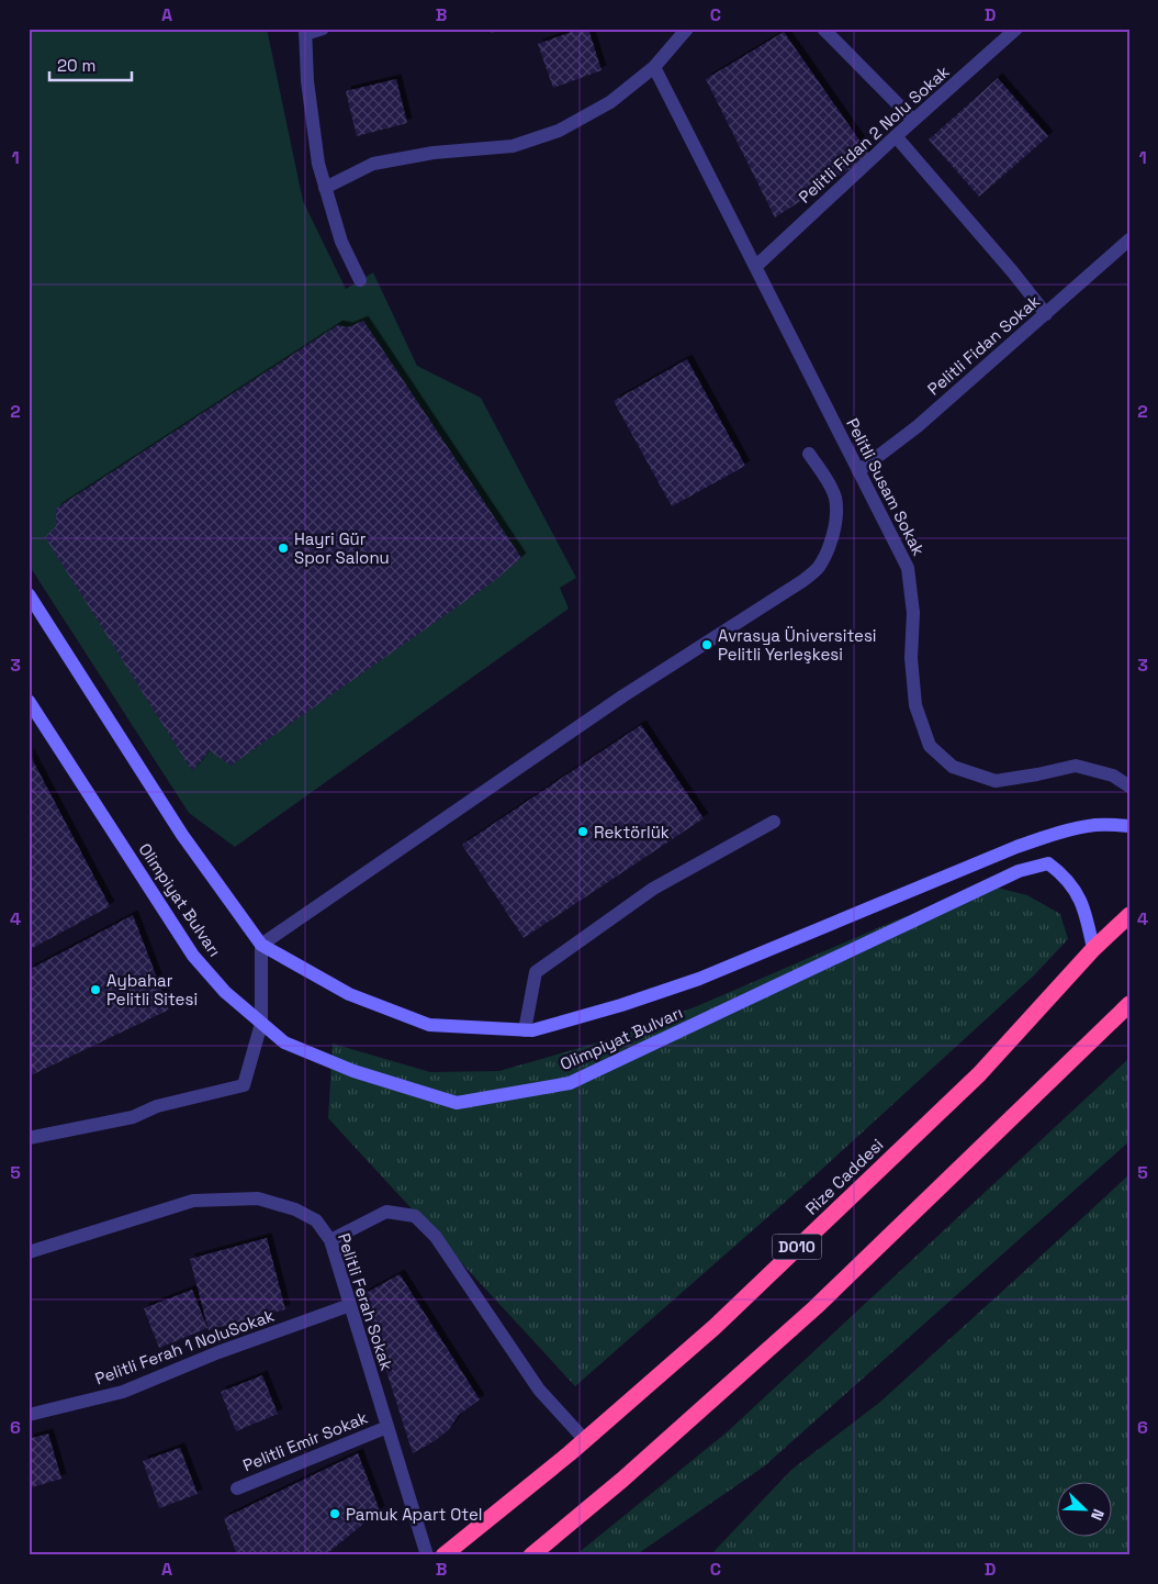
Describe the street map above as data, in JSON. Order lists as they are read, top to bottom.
{
  "streets": {
    "highway": ["Rize Caddesi", "D010"],
    "main road": ["Olimpiyat Bulvarı"],
    "street": [
      "Pelitli Fidan 2 Nolu Sokak",
      "Pelitli Fidan Sokak",
      "Pelitli Susam Sokak",
      "Pelitli Ferah Sokak",
      "Pelitli Ferah 1 NoluSokak",
      "Pelitli Emir Sokak"
    ]
  },
  "crossings": [
    ["Pelitli Fidan 2 Nolu Sokak", "Pelitli Susam Sokak"],
    ["Pelitli Fidan Sokak", "Pelitli Susam Sokak"],
    ["Olimpiyat Bulvarı", "Rize Caddesi"],
    ["Pelitli Ferah Sokak", "Pelitli Ferah 1 NoluSokak"],
    ["Pelitli Ferah Sokak", "Pelitli Emir Sokak"]
  ],
  "places": [
    "Hayri Gür Spor Salonu",
    "Avrasya Üniversitesi Pelitli Yerleşkesi",
    "Rektörlük",
    "Aybahar Pelitli Sitesi",
    "Pamuk Apart Otel"
  ],
  "scale_bar": "20 m",
  "north": "bottom right",
  "grid": {
    "columns": [
      "A",
      "B",
      "C",
      "D"
    ],
    "rows": [
      "1",
      "2",
      "3",
      "4",
      "5",
      "6"
    ]
  }
}
